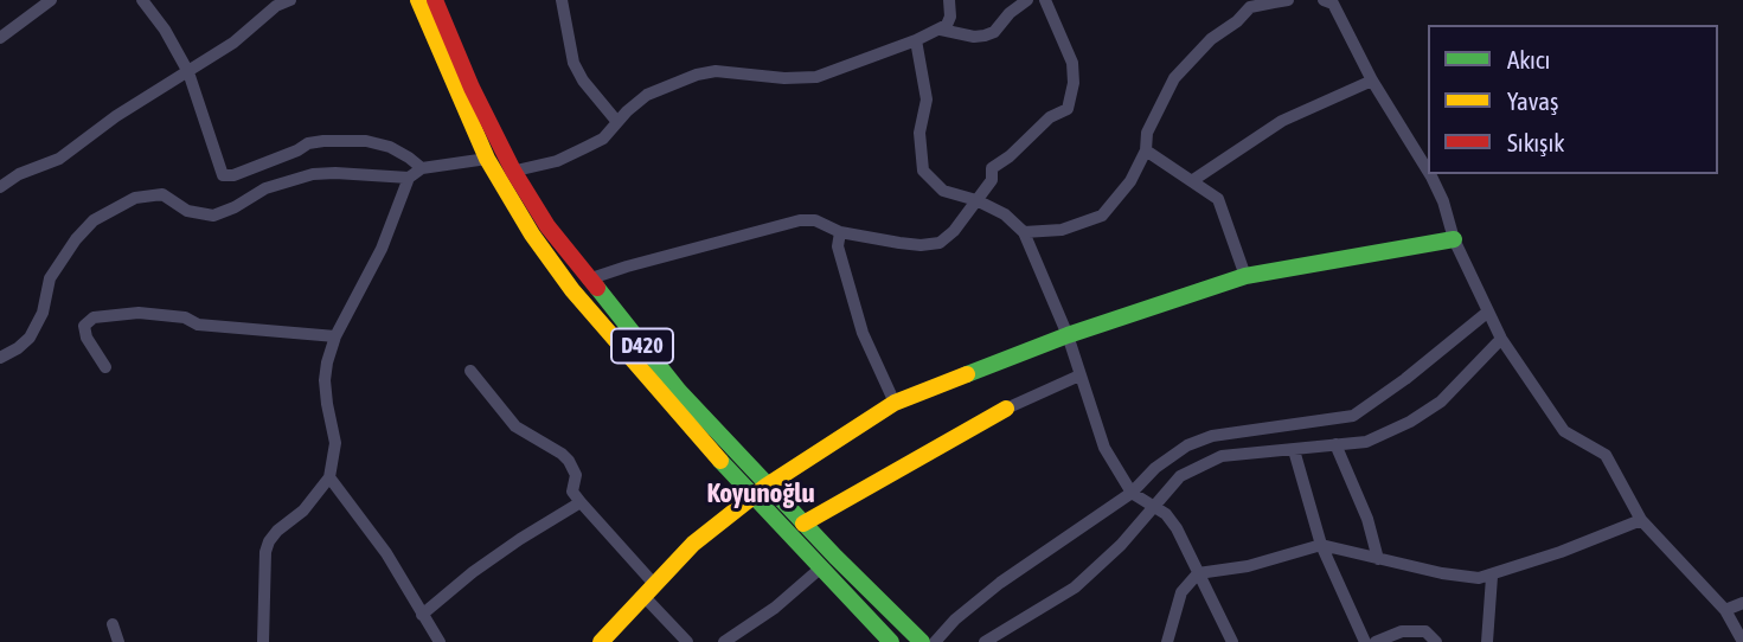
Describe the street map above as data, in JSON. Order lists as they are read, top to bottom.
{
  "streets": {
    "main road": ["D420"]
  },
  "districts": ["Koyunoğlu"],
  "legend": ["Akıcı", "Yavaş", "Sıkışık"]
}
